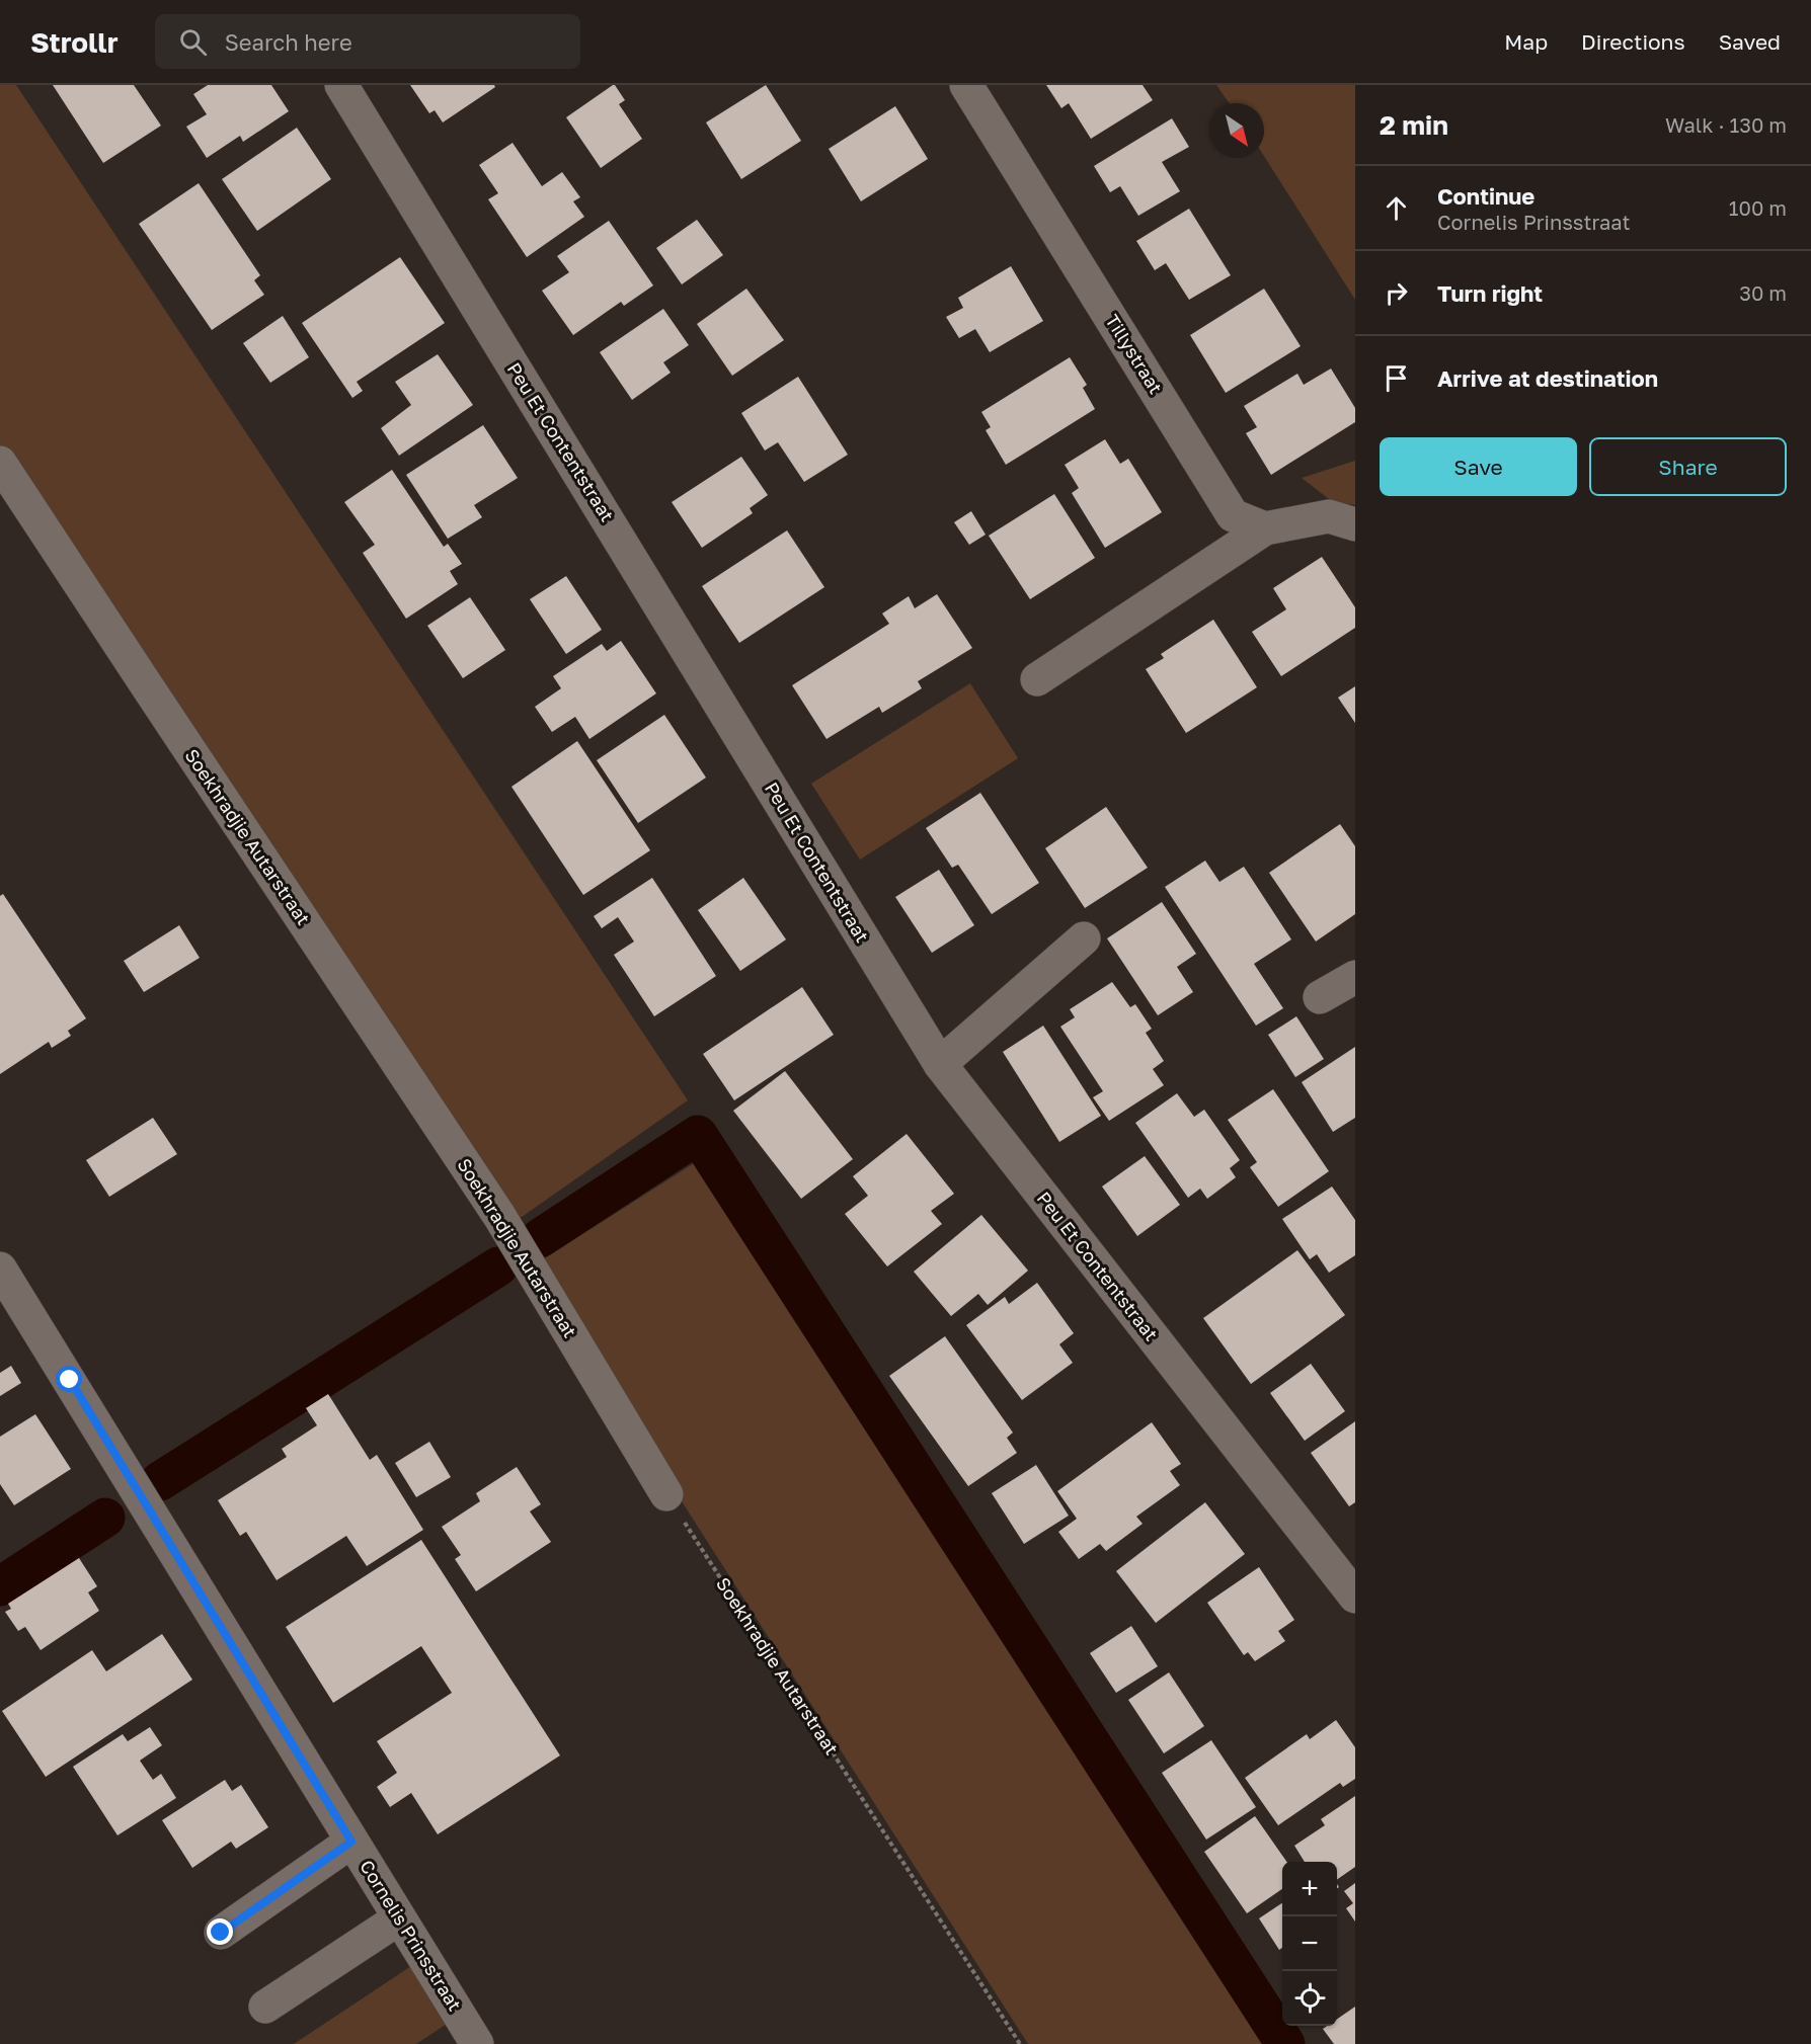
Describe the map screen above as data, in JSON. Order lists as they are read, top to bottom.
{
  "streets": {
    "street": [
      "Tillystraat",
      "Peu Et Contentstraat",
      "Soekhradjie Autarstraat",
      "Cornelis Prinsstraat"
    ]
  },
  "north": "bottom right",
  "page": {
    "header": "Strollr",
    "search": "Search here",
    "nav": ["Map", "Directions", "Saved"],
    "heading": ["2 min", "Walk · 130 m"],
    "list": [
      ["Continue", "Cornelis Prinsstraat", "100 m"],
      ["Turn right", "30 m"],
      "Arrive at destination"
    ],
    "buttons": ["Save", "Share"],
    "map_buttons": ["+", "−"]
  }
}
